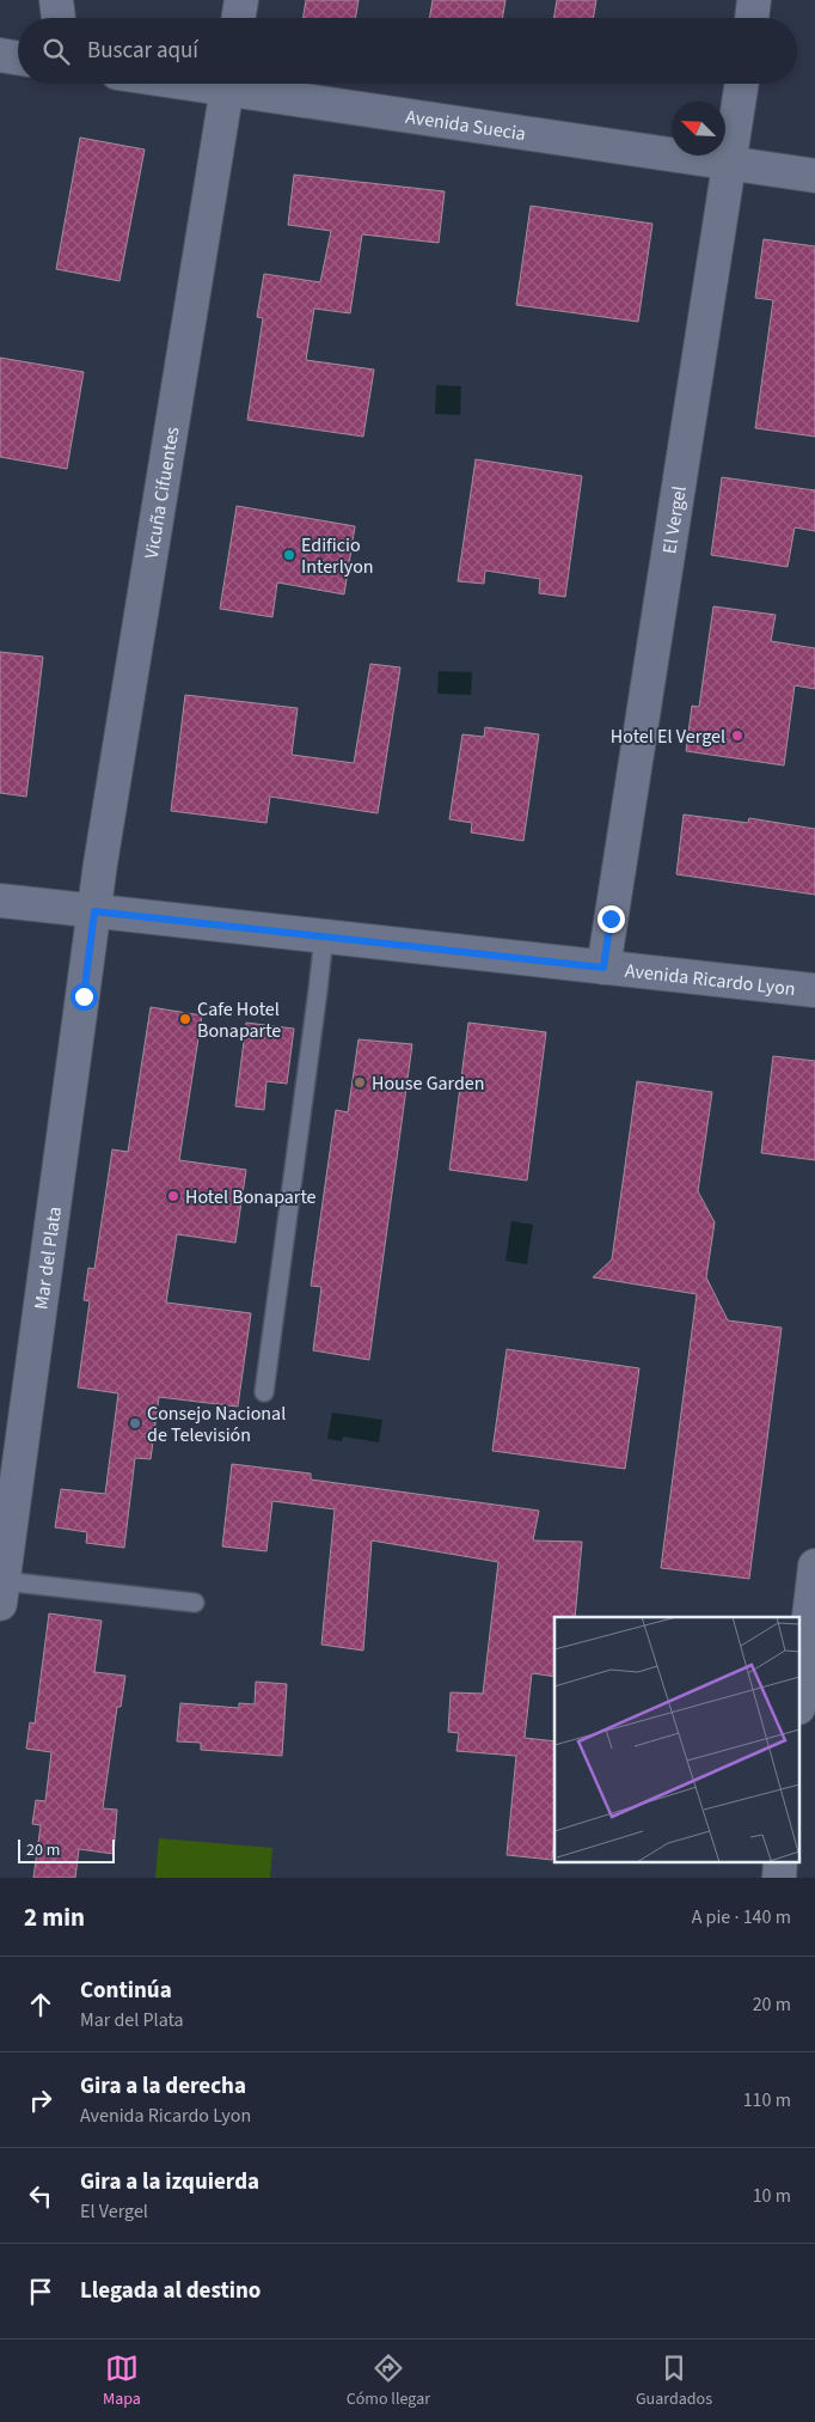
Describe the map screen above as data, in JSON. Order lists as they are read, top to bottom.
{
  "streets": {
    "street": [
      "Avenida Suecia",
      "Vicuña Cifuentes",
      "El Vergel",
      "Avenida Ricardo Lyon",
      "Mar del Plata"
    ]
  },
  "crossings": [
    ["Avenida Suecia", "El Vergel"],
    ["Vicuña Cifuentes", "Avenida Ricardo Lyon"],
    ["Vicuña Cifuentes", "Mar del Plata"],
    ["El Vergel", "Avenida Ricardo Lyon"],
    ["Avenida Ricardo Lyon", "Mar del Plata"]
  ],
  "places": [
    "Edificio Interlyon",
    "Hotel El Vergel",
    "Cafe Hotel Bonaparte",
    "House Garden",
    "Hotel Bonaparte",
    "Consejo Nacional de Televisión"
  ],
  "scale_bar": "20 m",
  "north": "top left",
  "page": {
    "search": "Buscar aquí",
    "scale": "20 m",
    "heading": ["2 min", "A pie · 140 m"],
    "list": [
      ["Continúa", "Mar del Plata", "20 m"],
      ["Gira a la derecha", "Avenida Ricardo Lyon", "110 m"],
      ["Gira a la izquierda", "El Vergel", "10 m"],
      "Llegada al destino"
    ],
    "nav": ["Mapa", "Cómo llegar", "Guardados"]
  }
}
